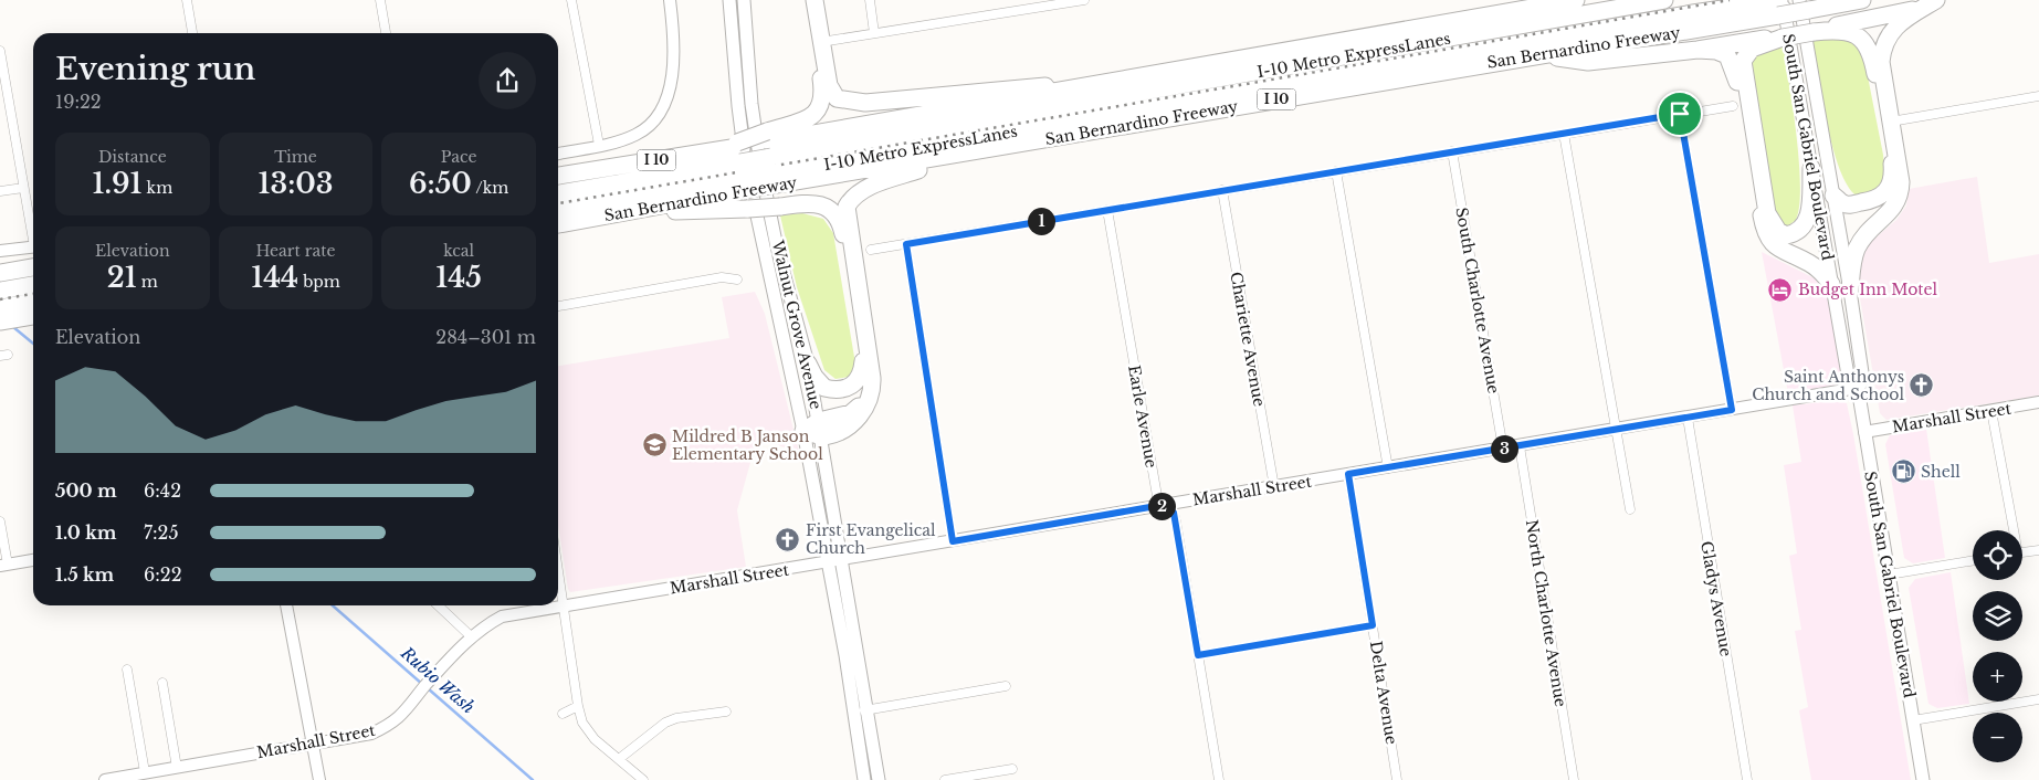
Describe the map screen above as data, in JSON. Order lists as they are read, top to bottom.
{
  "streets": {
    "highway": ["San Bernardino Freeway", "I-10 Metro ExpressLanes", "I 10"],
    "main road": ["South San Gabriel Boulevard", "Walnut Grove Avenue"],
    "street": [
      "South Charlotte Avenue",
      "Chariette Avenue",
      "Earle Avenue",
      "Marshall Street",
      "Gladys Avenue",
      "North Charlotte Avenue",
      "Delta Avenue"
    ]
  },
  "crossings": [
    ["San Bernardino Freeway", "I-10 Metro ExpressLanes"],
    ["San Bernardino Freeway", "South San Gabriel Boulevard"],
    ["I-10 Metro ExpressLanes", "South San Gabriel Boulevard"],
    ["South San Gabriel Boulevard", "Marshall Street"],
    ["South Charlotte Avenue", "Marshall Street"],
    ["Walnut Grove Avenue", "Marshall Street"],
    ["Chariette Avenue", "Marshall Street"],
    ["Earle Avenue", "Marshall Street"],
    ["Marshall Street", "Gladys Avenue"],
    ["Marshall Street", "North Charlotte Avenue"],
    ["Marshall Street", "Delta Avenue"]
  ],
  "water": ["Rubio Wash"],
  "places": {
    "hotel": ["Budget Inn Motel"],
    "church": ["Saint Anthonys Church and School", "First Evangelical Church"],
    "school or university": ["Mildred B Janson Elementary School"],
    "fuel station": ["Shell"]
  },
  "page": {
    "heading": ["Evening run", "19:22"],
    "stats": [
      ["Distance", "1.91 km"],
      ["Time", "13:03"],
      ["Pace", "6:50 /km"],
      ["Elevation", "21 m"],
      ["Heart rate", "144 bpm"],
      ["kcal", "145"]
    ],
    "pins": ["1", "3", "2"],
    "chart": ["Elevation", "284–301 m"],
    "list": [
      {
        "name": "500 m",
        "note": "6:42"
      },
      {
        "name": "1.0 km",
        "note": "7:25"
      },
      {
        "name": "1.5 km",
        "note": "6:22"
      }
    ],
    "map_buttons": ["+", "−"]
  }
}
